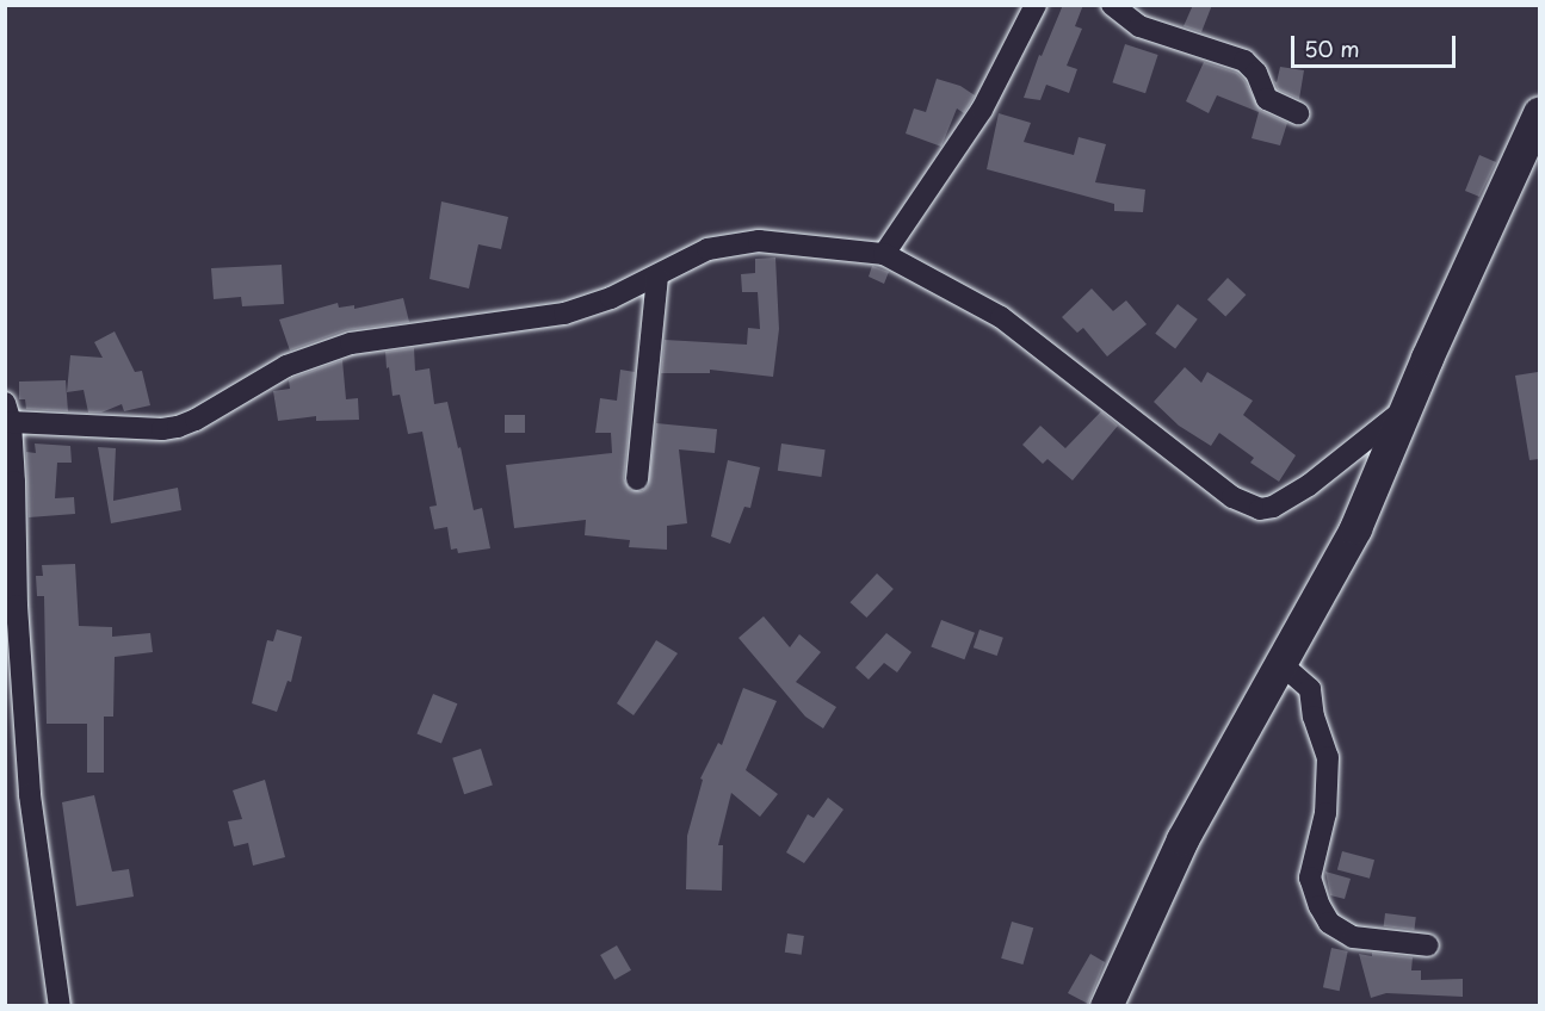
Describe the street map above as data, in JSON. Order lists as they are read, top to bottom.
{
  "scale_bar": "50 m"
}
